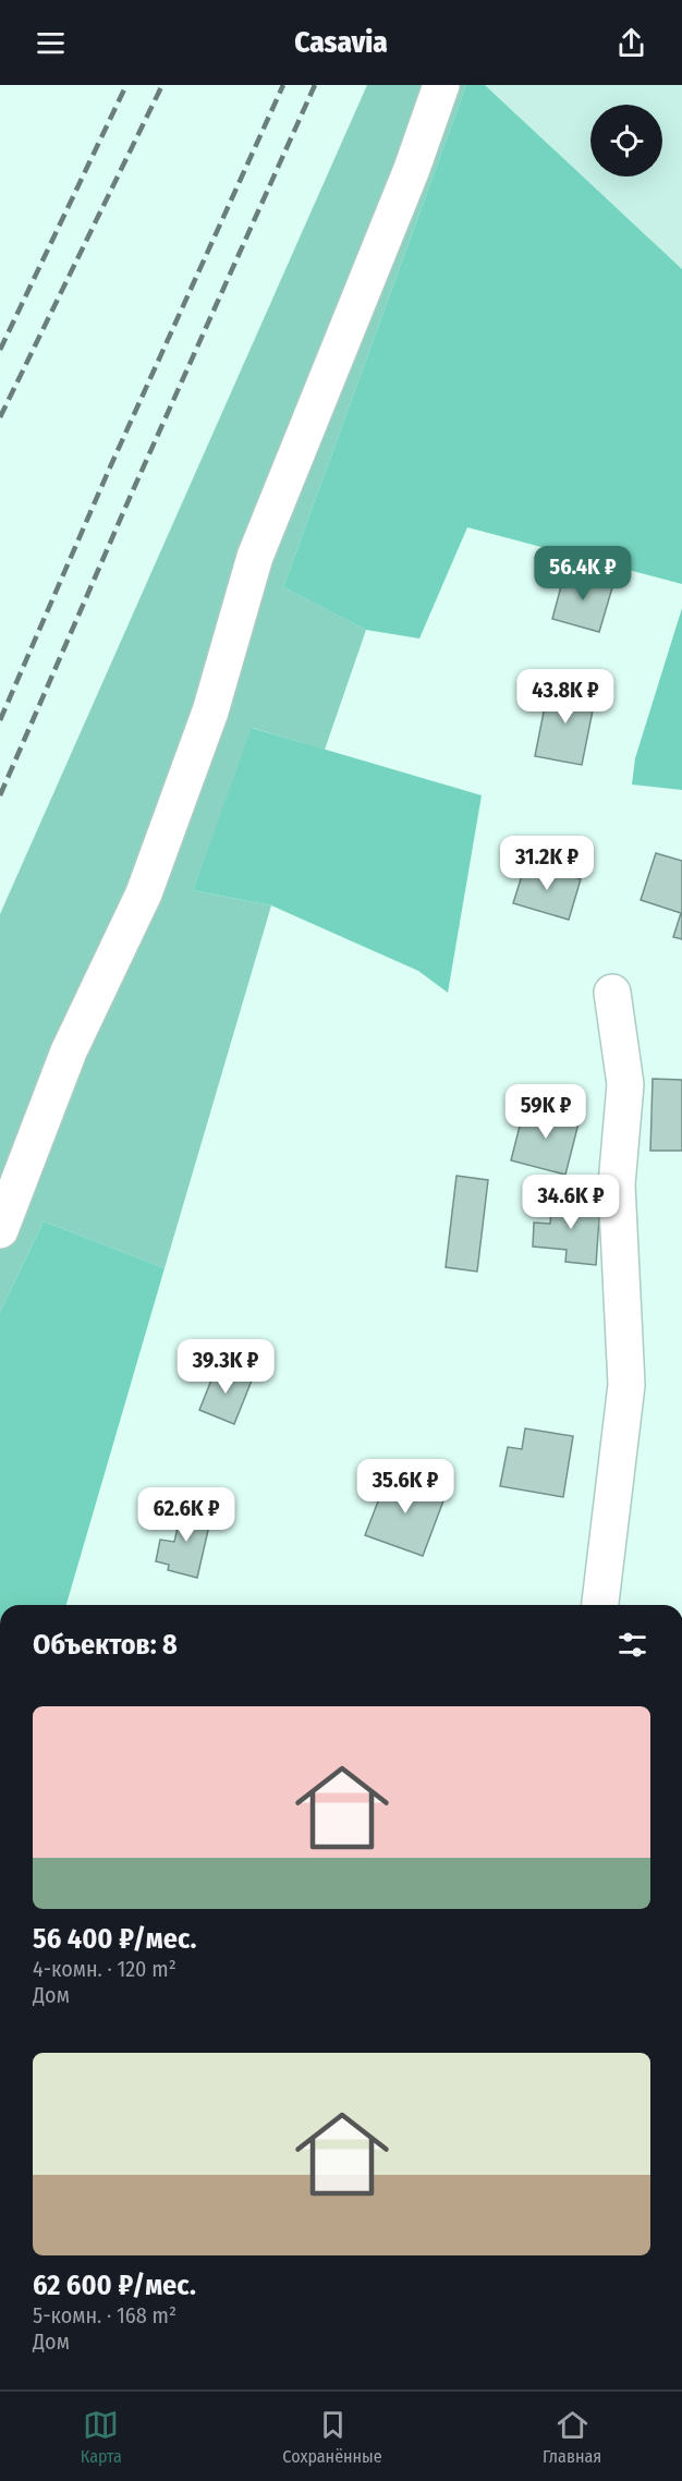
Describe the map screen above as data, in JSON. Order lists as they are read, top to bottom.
{
  "page": {
    "header": "Casavia",
    "price": [
      "56.4K ₽",
      "43.8K ₽",
      "31.2K ₽",
      "59K ₽",
      "34.6K ₽",
      "39.3K ₽",
      "35.6K ₽",
      "62.6K ₽"
    ],
    "heading": "Объектов: 8",
    "list": [
      {
        "name": "56 400 ₽/мес.",
        "note": "4-комн. · 120 m² · Дом"
      },
      {
        "name": "62 600 ₽/мес.",
        "note": "5-комн. · 168 m² · Дом"
      }
    ],
    "tabs": ["Карта", "Сохранённые", "Главная"]
  }
}
